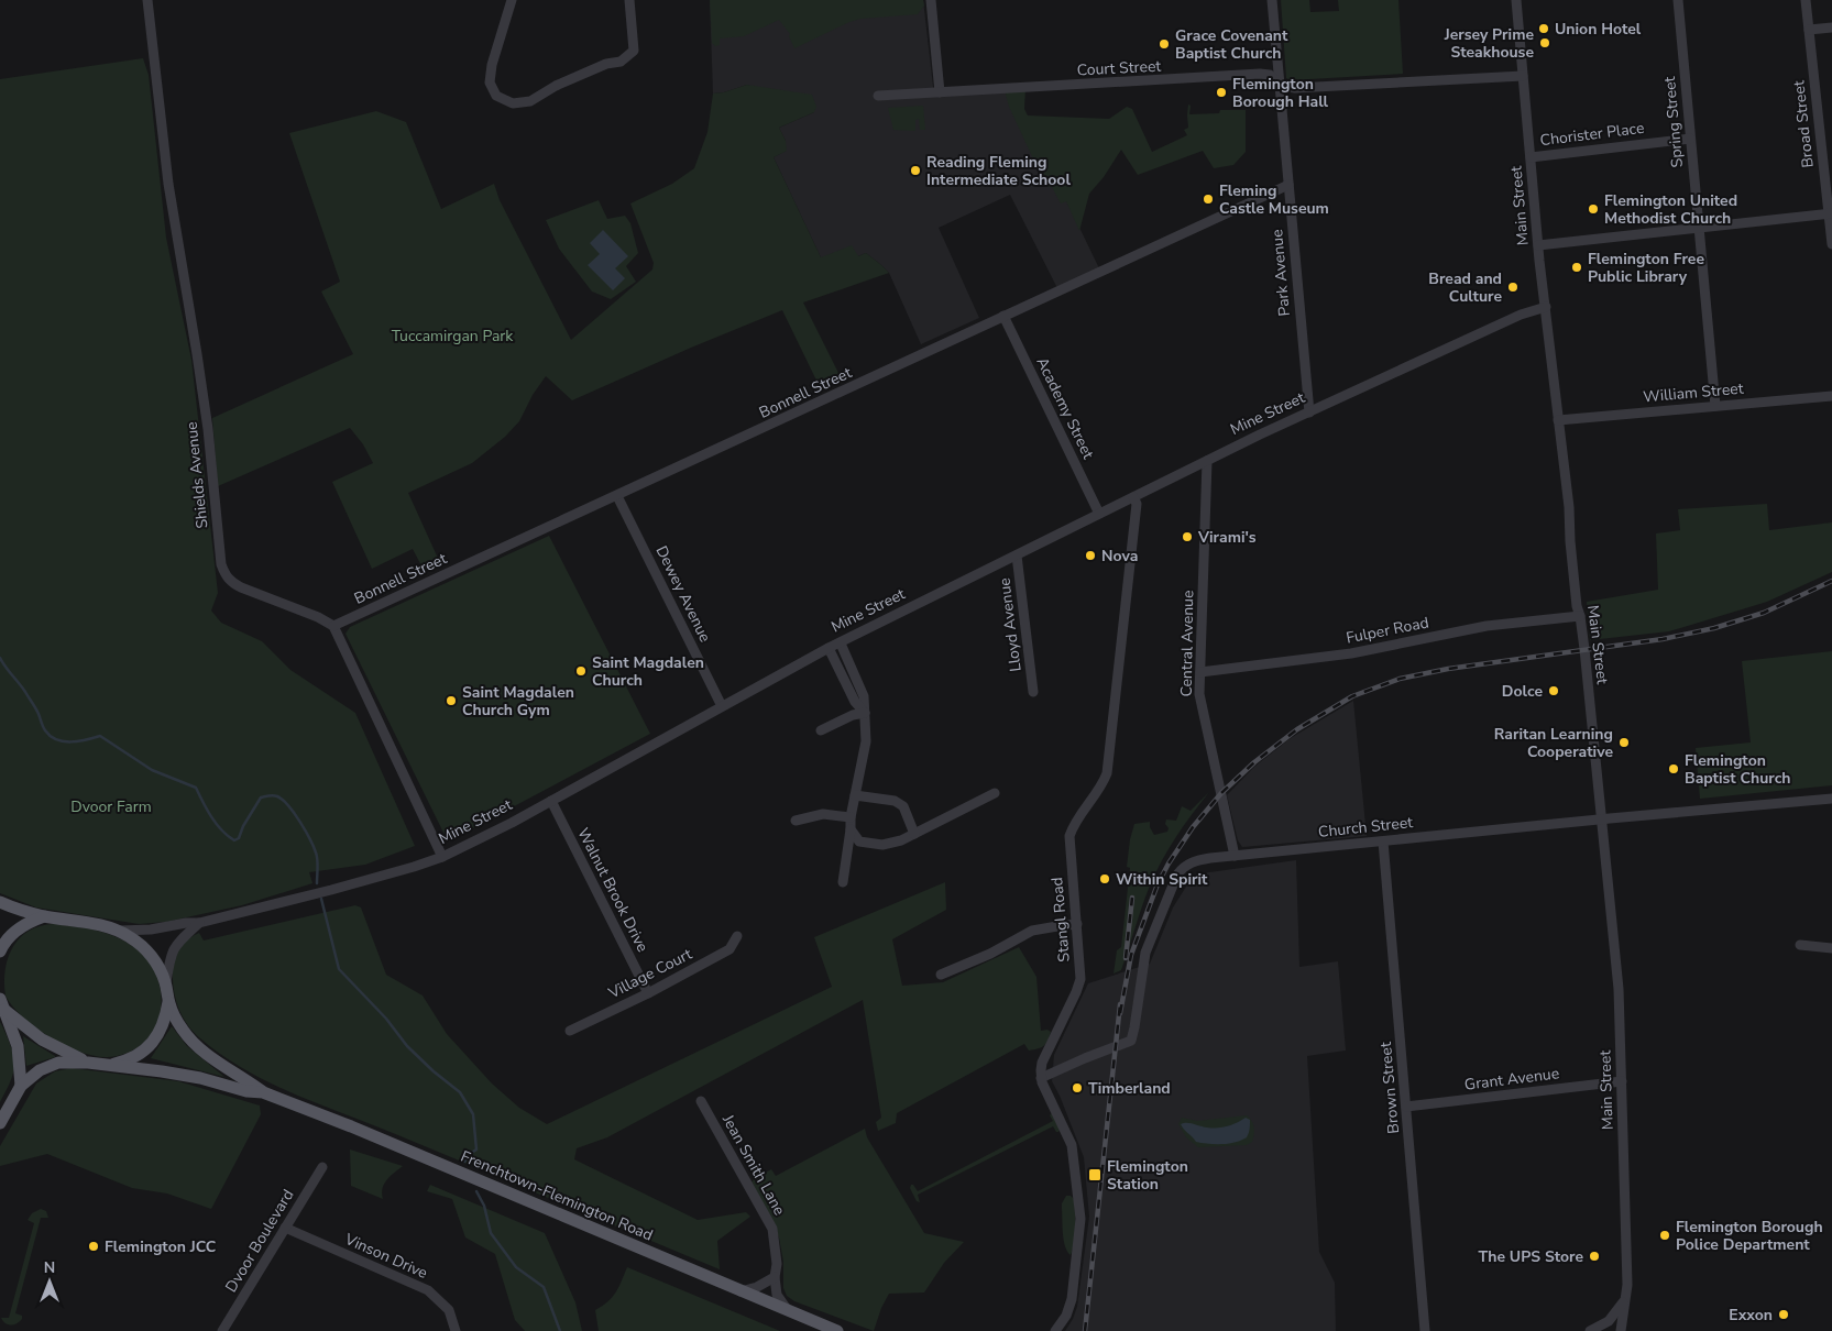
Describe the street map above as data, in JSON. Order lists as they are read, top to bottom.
{
  "streets": {
    "main road": ["Frenchtown-Flemington Road"],
    "street": [
      "Court Street",
      "Spring Street",
      "Broad Street",
      "Chorister Place",
      "Main Street",
      "Park Avenue",
      "Bonnell Street",
      "William Street",
      "Academy Street",
      "Mine Street",
      "Shields Avenue",
      "Dewey Avenue",
      "Lloyd Avenue",
      "Fulper Road",
      "Central Avenue",
      "Church Street",
      "Walnut Brook Drive",
      "Stangl Road",
      "Village Court",
      "Grant Avenue",
      "Brown Street",
      "Jean Smith Lane",
      "Dvoor Boulevard",
      "Vinson Drive"
    ]
  },
  "crossings": [
    ["Court Street", "Main Street"],
    ["Court Street", "Park Avenue"],
    ["Spring Street", "Chorister Place"],
    ["Spring Street", "William Street"],
    ["Chorister Place", "Main Street"],
    ["Main Street", "William Street"],
    ["Main Street", "Mine Street"],
    ["Main Street", "Fulper Road"],
    ["Main Street", "Church Street"],
    ["Main Street", "Grant Avenue"],
    ["Park Avenue", "Bonnell Street"],
    ["Park Avenue", "Mine Street"],
    ["Bonnell Street", "Academy Street"],
    ["Bonnell Street", "Shields Avenue"],
    ["Bonnell Street", "Dewey Avenue"],
    ["Academy Street", "Mine Street"],
    ["Mine Street", "Dewey Avenue"],
    ["Mine Street", "Lloyd Avenue"],
    ["Mine Street", "Central Avenue"],
    ["Mine Street", "Walnut Brook Drive"],
    ["Mine Street", "Stangl Road"],
    ["Mine Street", "Frenchtown-Flemington Road"],
    ["Fulper Road", "Central Avenue"],
    ["Central Avenue", "Church Street"],
    ["Church Street", "Stangl Road"],
    ["Church Street", "Brown Street"],
    ["Walnut Brook Drive", "Village Court"],
    ["Grant Avenue", "Brown Street"],
    ["Jean Smith Lane", "Frenchtown-Flemington Road"],
    ["Dvoor Boulevard", "Vinson Drive"]
  ],
  "parks": ["Tuccamirgan Park", "Dvoor Farm"],
  "places": {
    "other": [
      "Union Hotel",
      "Jersey Prime Steakhouse",
      "Grace Covenant Baptist Church",
      "Flemington Borough Hall",
      "Reading Fleming Intermediate School",
      "Fleming Castle Museum",
      "Flemington United Methodist Church",
      "Flemington Free Public Library",
      "Bread and Culture",
      "Virami's",
      "Nova",
      "Saint Magdalen Church",
      "Dolce",
      "Saint Magdalen Church Gym",
      "Raritan Learning Cooperative",
      "Flemington Baptist Church",
      "Within Spirit",
      "Timberland",
      "Flemington Borough Police Department",
      "Flemington JCC",
      "The UPS Store",
      "Exxon"
    ],
    "transit": ["Flemington Station"]
  },
  "north": "top"
}
